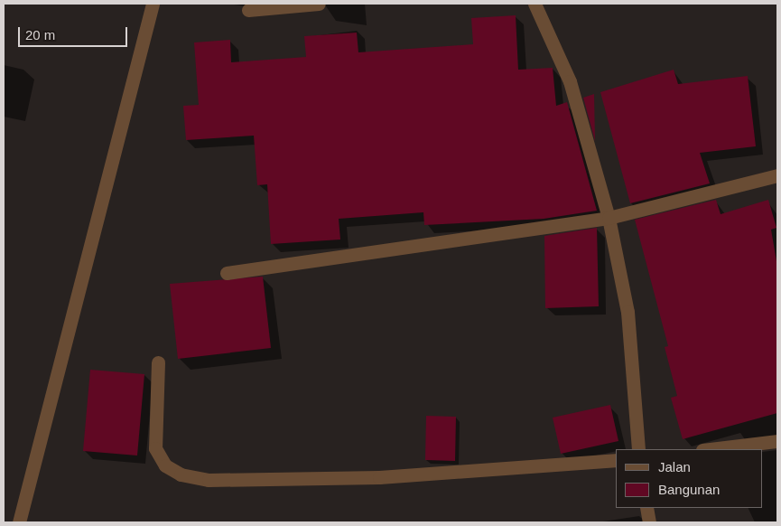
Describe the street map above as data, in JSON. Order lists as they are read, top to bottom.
{
  "legend": ["Jalan", "Bangunan"],
  "scale_bar": "20 m"
}
